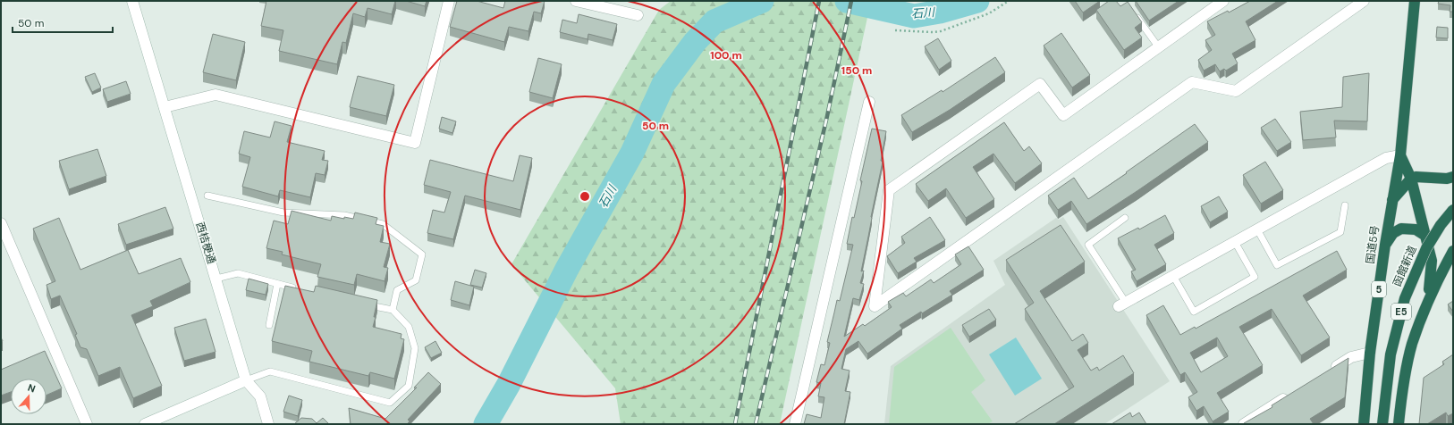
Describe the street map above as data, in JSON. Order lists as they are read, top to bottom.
{
  "streets": {
    "highway": [
      "国道5号",
      "函館新道",
      "5",
      "E5"
    ],
    "street": ["西桔梗通"]
  },
  "water": ["石川"],
  "scale_bar": "50 m",
  "north": "top",
  "rings": ["100 m", "150 m", "50 m"]
}
